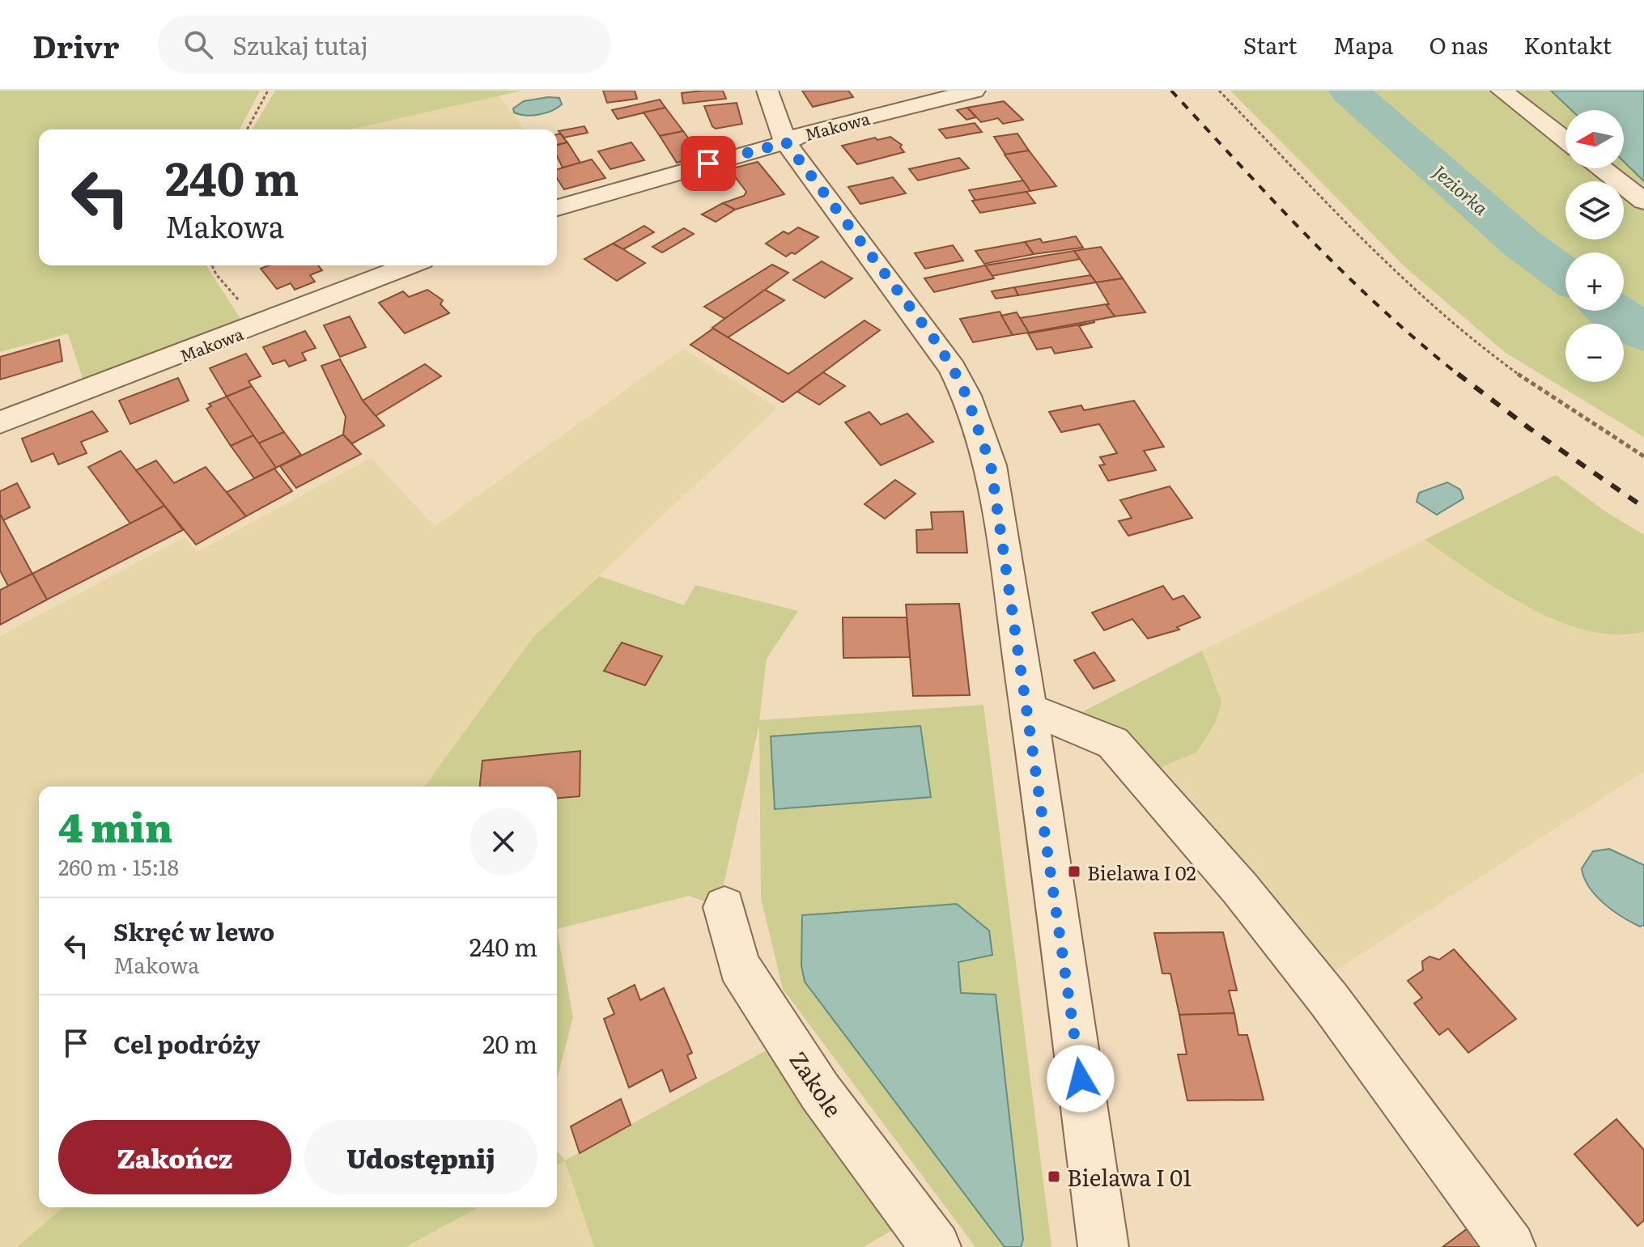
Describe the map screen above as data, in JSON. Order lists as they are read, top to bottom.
{
  "streets": {
    "street": ["Makowa", "Zakole"]
  },
  "water": ["Jeziorka"],
  "places": {
    "transit": ["Bielawa I 02", "Bielawa I 01"]
  },
  "north": "left",
  "page": {
    "header": "Drivr",
    "search": "Szukaj tutaj",
    "nav": [
      "Start",
      "Mapa",
      "O nas",
      "Kontakt"
    ],
    "map_buttons": ["+", "−"],
    "turn": ["240 m", "Makowa"],
    "heading": ["4 min", "260 m · 15:18"],
    "list": [
      {
        "name": "Skręć w lewo",
        "note": "Makowa",
        "value": "240 m"
      },
      {
        "name": "Cel podróży",
        "value": "20 m"
      }
    ],
    "buttons": ["Zakończ", "Udostępnij"]
  }
}
